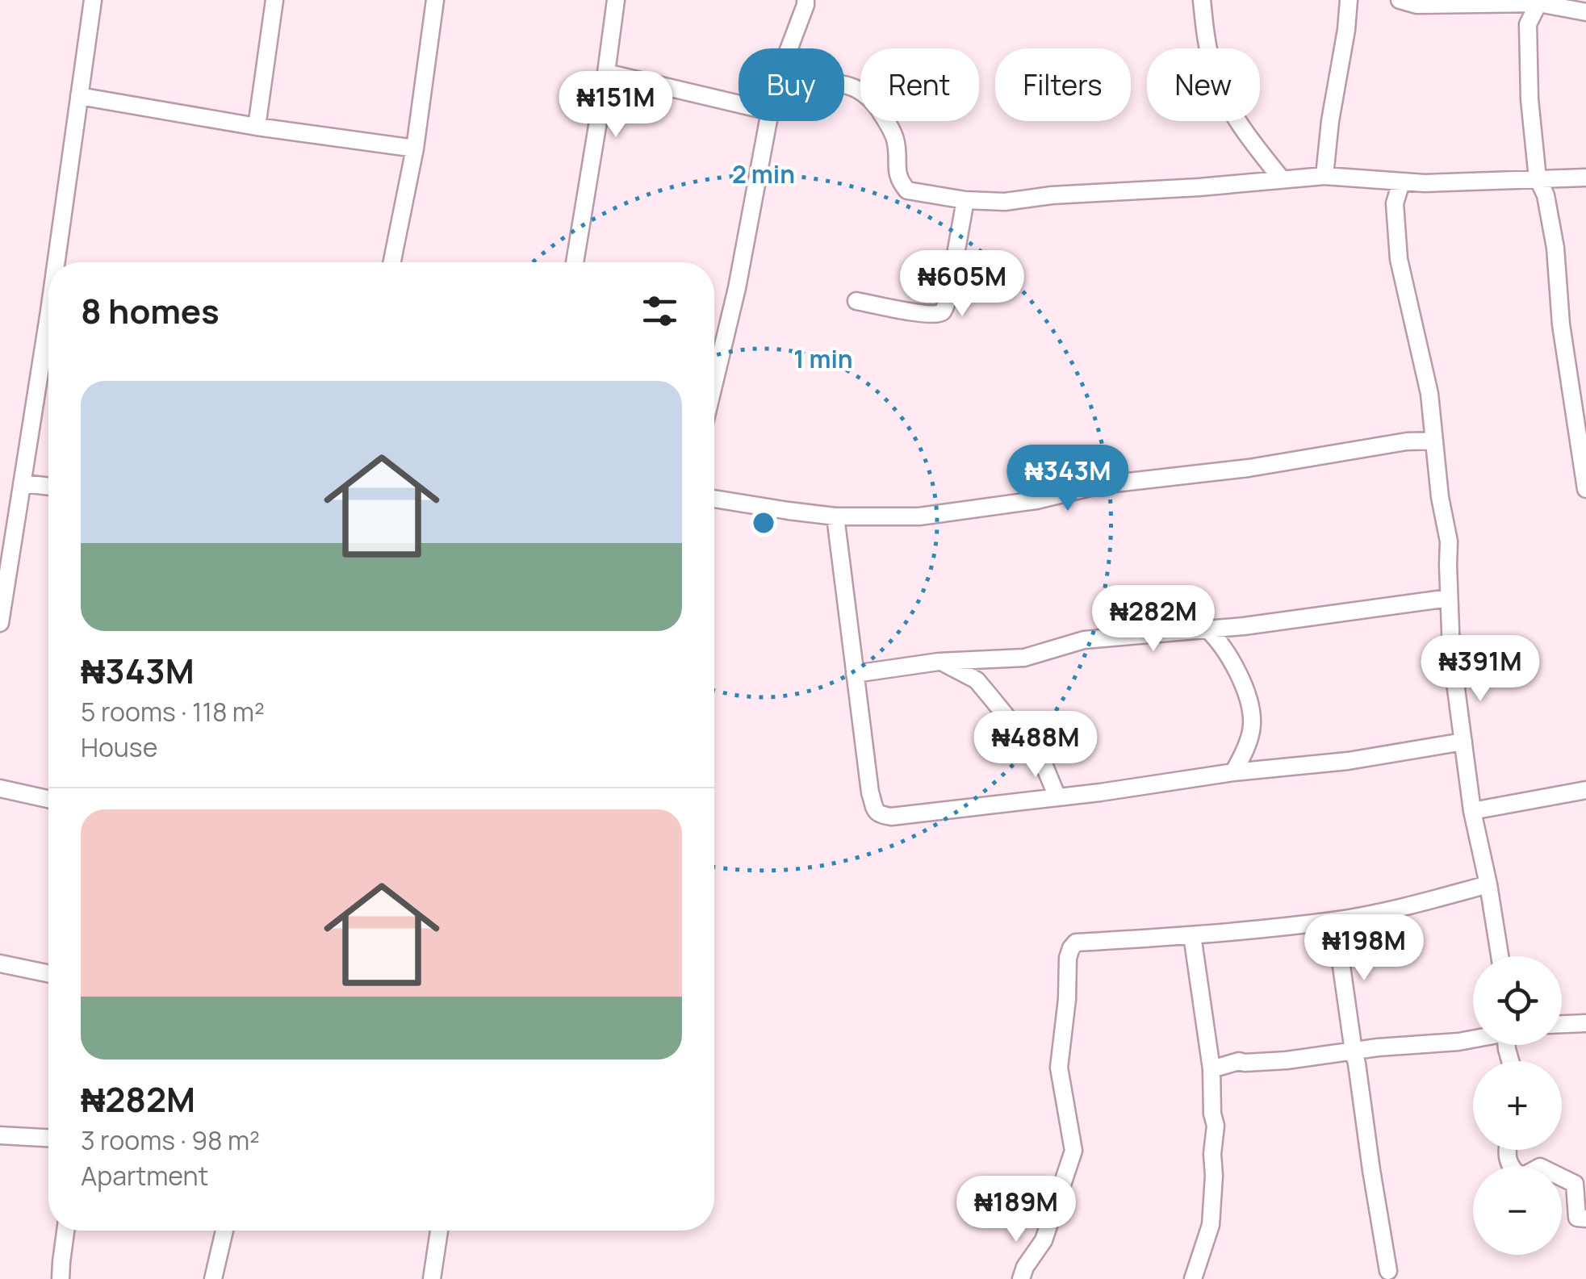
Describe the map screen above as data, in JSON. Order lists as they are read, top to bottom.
{
  "page": {
    "chip": [
      "Buy",
      "Rent",
      "Filters",
      "New"
    ],
    "price": [
      "₦151M",
      "₦605M",
      "₦343M",
      "₦282M",
      "₦391M",
      "₦488M",
      "₦198M",
      "₦189M"
    ],
    "heading": "8 homes",
    "list": [
      {
        "name": "₦343M",
        "note": "5 rooms · 118 m² · House"
      },
      {
        "name": "₦282M",
        "note": "3 rooms · 98 m² · Apartment"
      }
    ],
    "map_buttons": ["+", "−"]
  },
  "rings": ["2 min", "1 min"]
}
